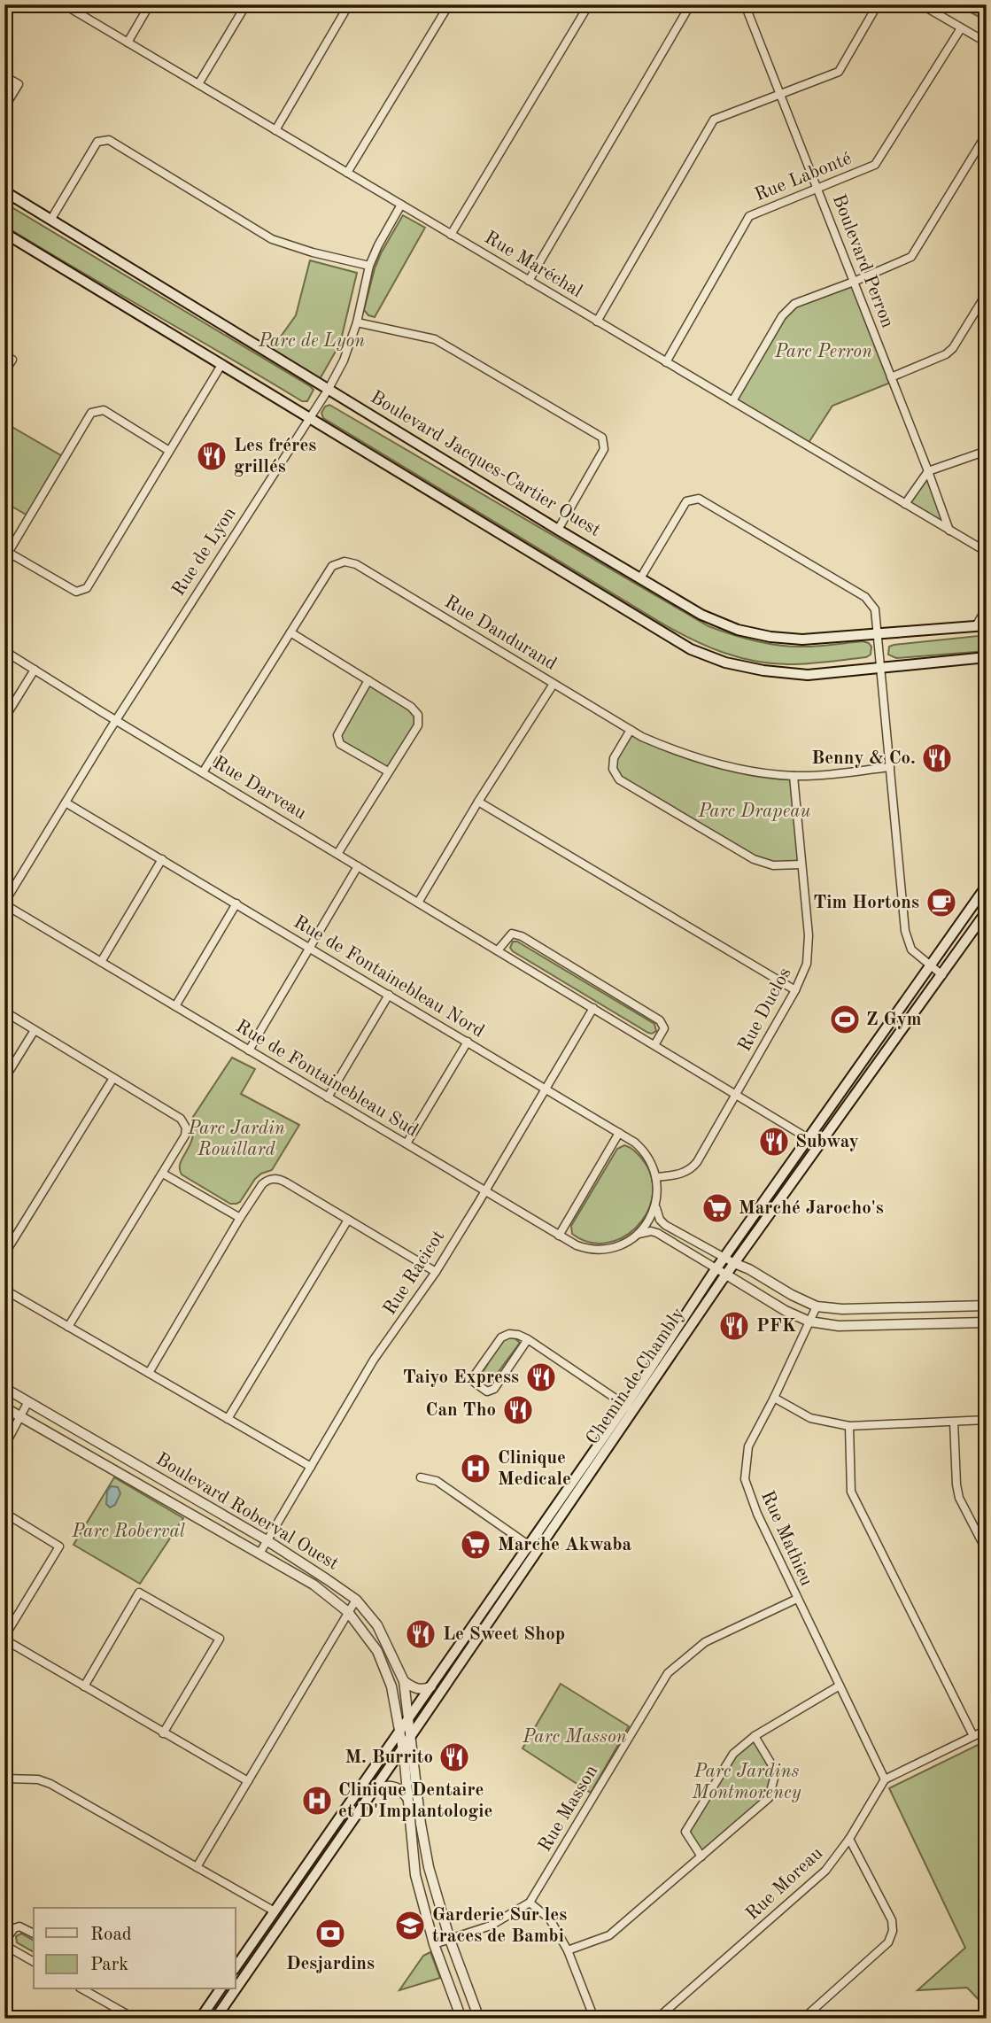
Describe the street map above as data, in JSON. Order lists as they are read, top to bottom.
{
  "streets": {
    "main road": ["Boulevard Jacques-Cartier Ouest", "Chemin de Chambly"],
    "street": [
      "Rue Labonté",
      "Boulevard Perron",
      "Rue Maréchal",
      "Rue de Lyon",
      "Rue Dandurand",
      "Rue Darveau",
      "Rue de Fontainebleau Nord",
      "Rue Duclos",
      "Rue de Fontainebleau Sud",
      "Rue Racicot",
      "Boulevard Roberval Ouest",
      "Rue Mathieu",
      "Rue Masson",
      "Rue Moreau"
    ]
  },
  "crossings": [
    ["Rue Labonté", "Boulevard Perron"],
    ["Rue Labonté", "Rue Maréchal"],
    ["Boulevard Perron", "Rue Maréchal"],
    ["Rue Maréchal", "Rue de Lyon"],
    ["Boulevard Jacques-Cartier Ouest", "Rue de Lyon"],
    ["Rue de Lyon", "Rue Darveau"],
    ["Rue de Lyon", "Rue de Fontainebleau Nord"],
    ["Rue de Lyon", "Rue de Fontainebleau Sud"],
    ["Rue Dandurand", "Rue Darveau"],
    ["Rue Dandurand", "Rue Duclos"],
    ["Rue Darveau", "Rue Duclos"],
    ["Rue Darveau", "Rue Racicot"],
    ["Rue Darveau", "Chemin de Chambly"],
    ["Rue de Fontainebleau Nord", "Rue Duclos"],
    ["Rue de Fontainebleau Nord", "Rue Racicot"],
    ["Rue de Fontainebleau Sud", "Rue Racicot"],
    ["Rue Racicot", "Boulevard Roberval Ouest"],
    ["Chemin de Chambly", "Boulevard Roberval Ouest"],
    ["Boulevard Roberval Ouest", "Rue Masson"],
    ["Rue Mathieu", "Rue Masson"],
    ["Rue Mathieu", "Rue Moreau"]
  ],
  "parks": [
    "Parc de Lyon",
    "Parc Perron",
    "Parc Drapeau",
    "Parc Jardin Rouillard",
    "Parc Roberval",
    "Parc Masson",
    "Parc Jardins Montmorency"
  ],
  "places": {
    "restaurant": [
      "Les fréres grillés",
      "Benny & Co.",
      "Subway",
      "PFK",
      "Taiyo Express",
      "Can Tho",
      "Le Sweet Shop",
      "M. Burrito"
    ],
    "cafe": ["Tim Hortons"],
    "sports": ["Z Gym"],
    "supermarket": ["Marché Jarocho's", "Marche Akwaba"],
    "hospital": ["Clinique Medicale", "Clinique Dentaire et D'Implantologie"],
    "school or university": ["Garderie Sur les traces de Bambi"],
    "bank": ["Desjardins"]
  },
  "legend": ["Road", "Park"]
}
